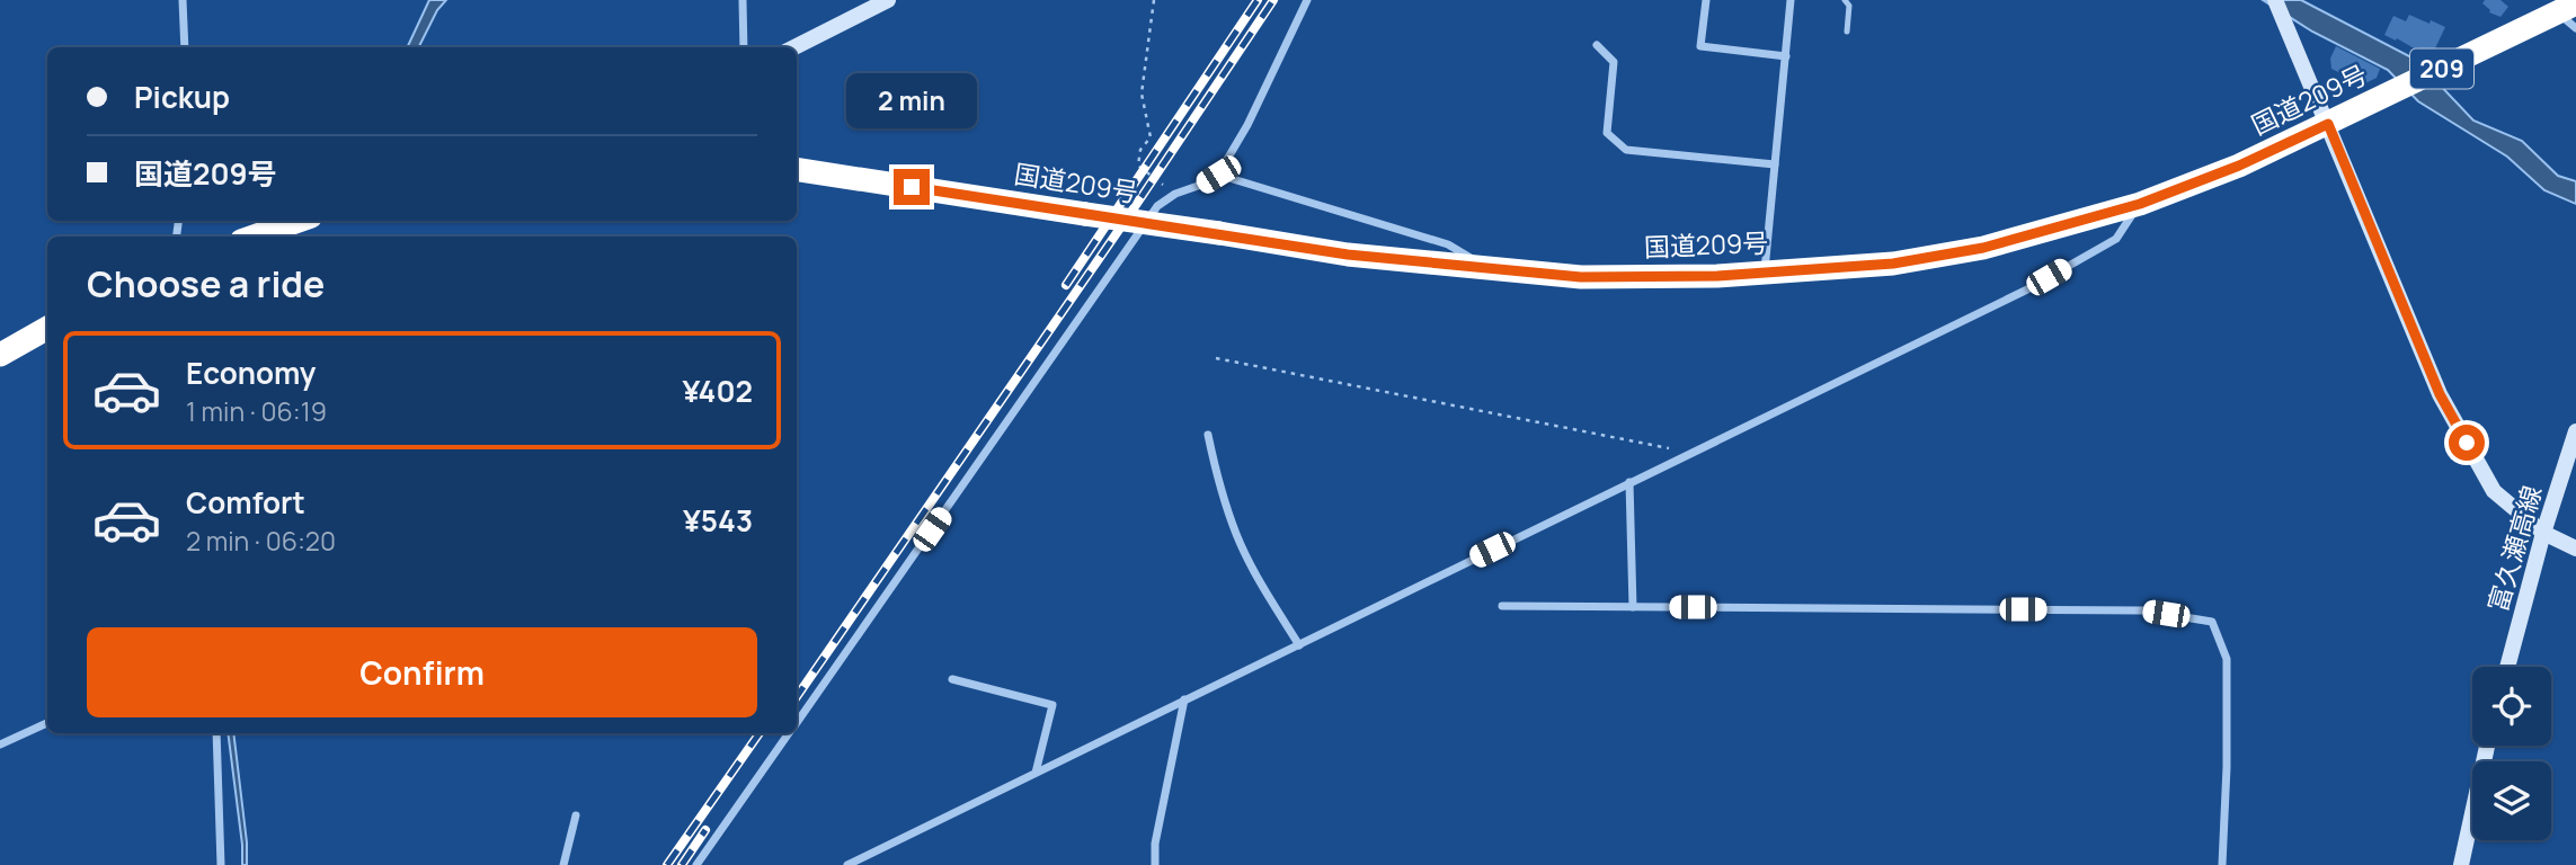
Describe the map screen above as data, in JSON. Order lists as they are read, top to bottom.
{
  "streets": {
    "highway": ["209", "国道209号"],
    "street": ["富久瀬高線"]
  },
  "page": {
    "banner": ["Pickup", "国道209号"],
    "bubble": "2 min",
    "heading": "Choose a ride",
    "list": [
      {
        "name": "Economy",
        "note": "1 min · 06:19",
        "value": "¥402"
      },
      {
        "name": "Comfort",
        "note": "2 min · 06:20",
        "value": "¥543"
      }
    ],
    "buttons": "Confirm"
  }
}
